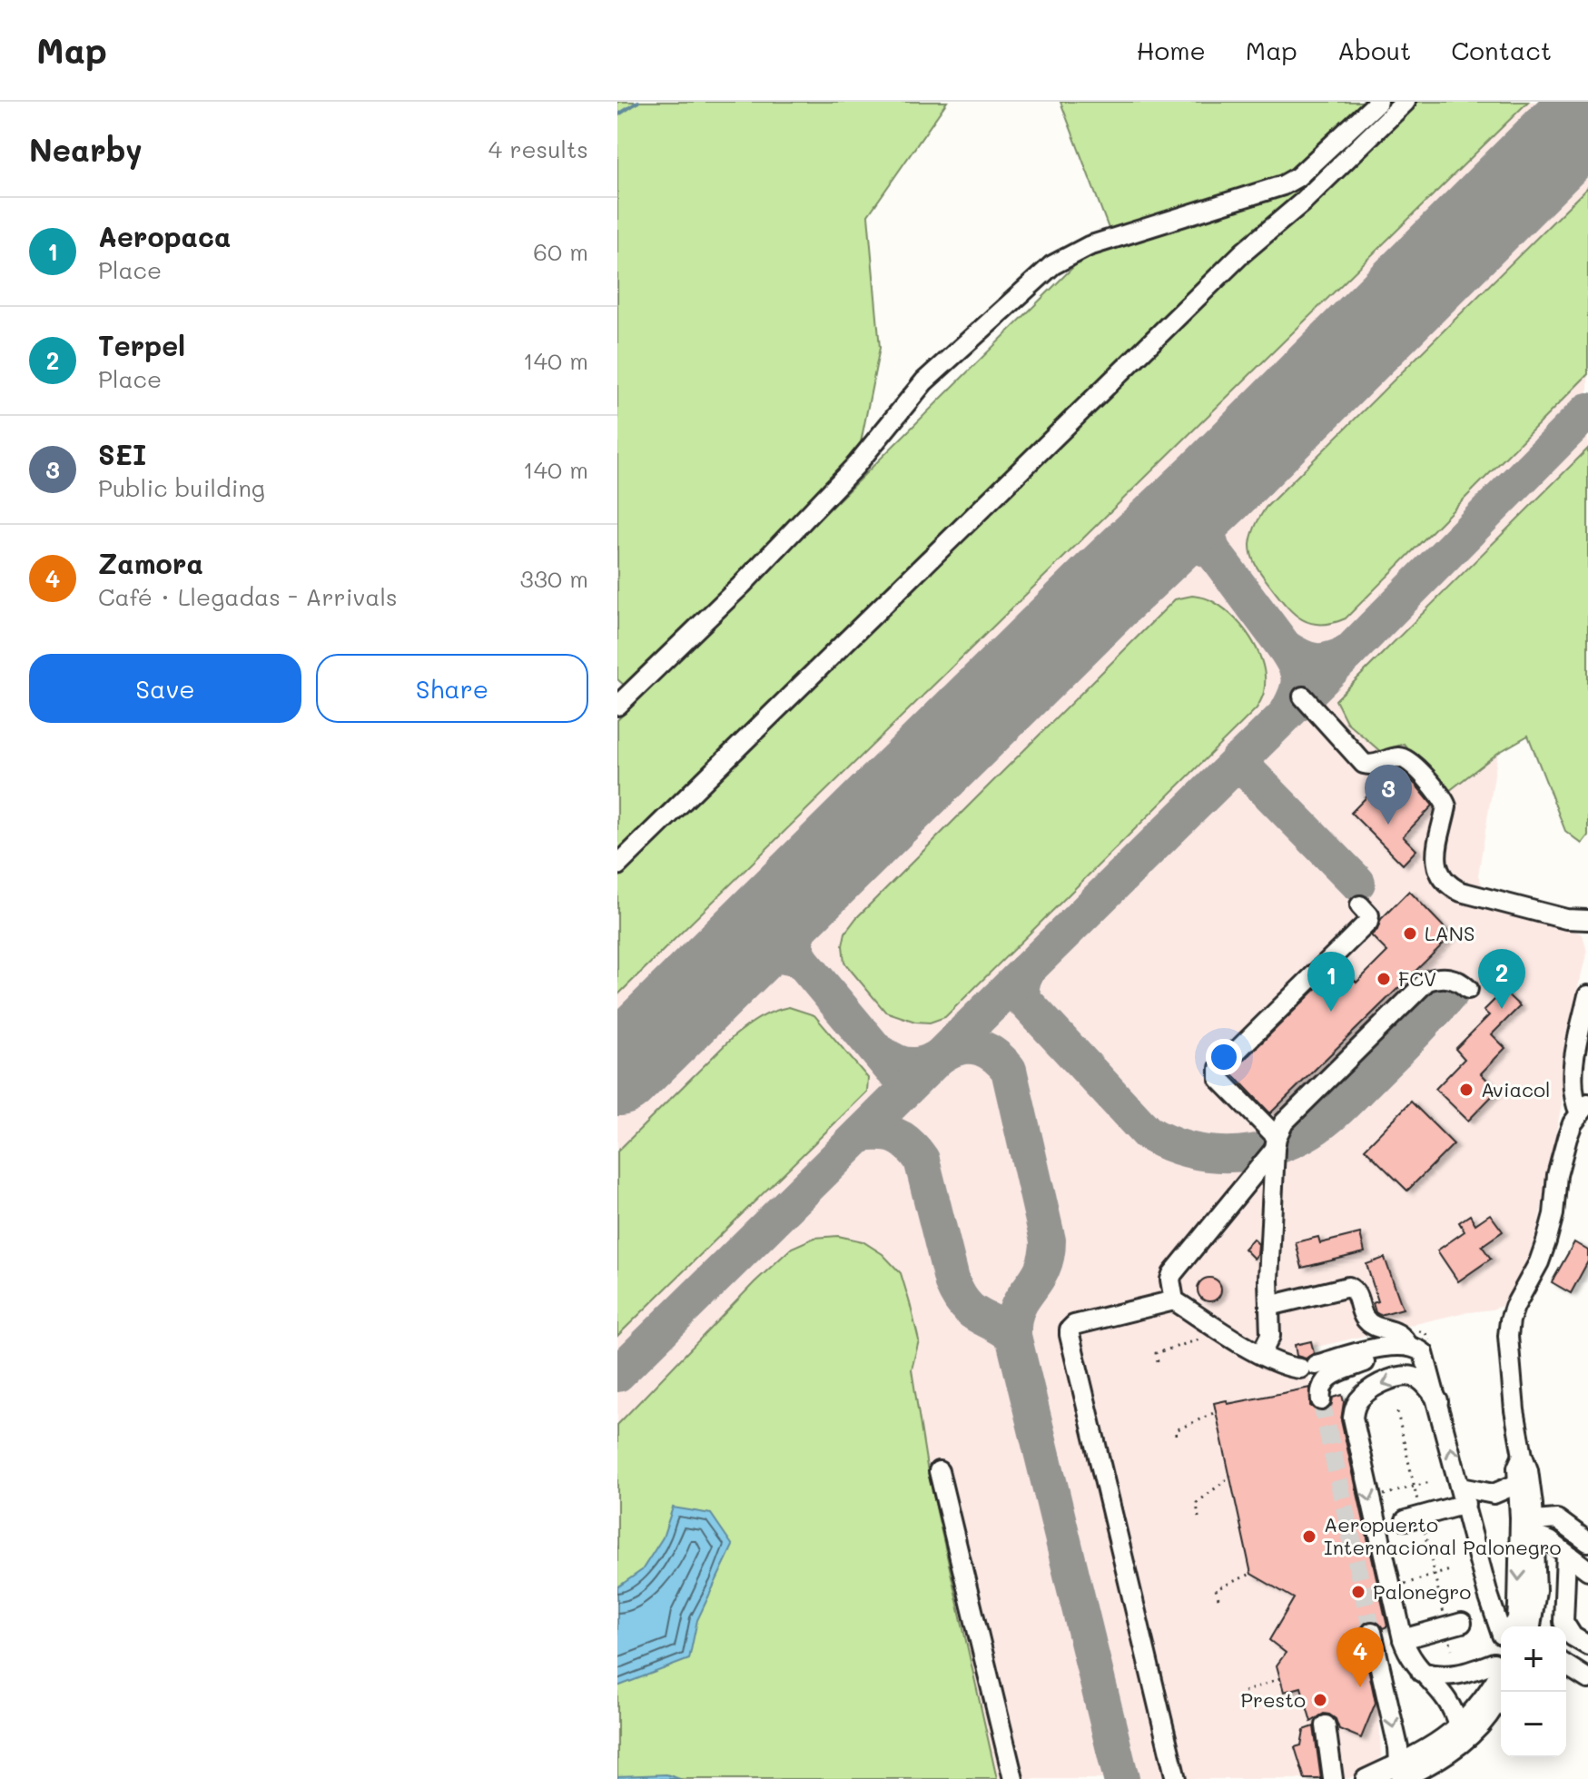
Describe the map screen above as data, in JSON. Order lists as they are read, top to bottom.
{
  "places": [
    "LANS",
    "FCV",
    "Aviacol",
    "Aeropuerto Internacional Palonegro",
    "Palonegro",
    "Presto"
  ],
  "page": {
    "header": "Map",
    "nav": [
      "Home",
      "Map",
      "About",
      "Contact"
    ],
    "heading": ["Nearby", "4 results"],
    "list": [
      {
        "mark": "1",
        "name": "Aeropaca",
        "note": "Place",
        "value": "60 m"
      },
      {
        "mark": "2",
        "name": "Terpel",
        "note": "Place",
        "value": "140 m"
      },
      {
        "mark": "3",
        "name": "SEI",
        "note": "Public building",
        "value": "140 m"
      },
      {
        "mark": "4",
        "name": "Zamora",
        "note": "Café · Llegadas - Arrivals",
        "value": "330 m"
      }
    ],
    "buttons": ["Save", "Share"],
    "pins": [
      "3",
      "2",
      "1",
      "4"
    ],
    "map_buttons": ["+", "−"]
  }
}
